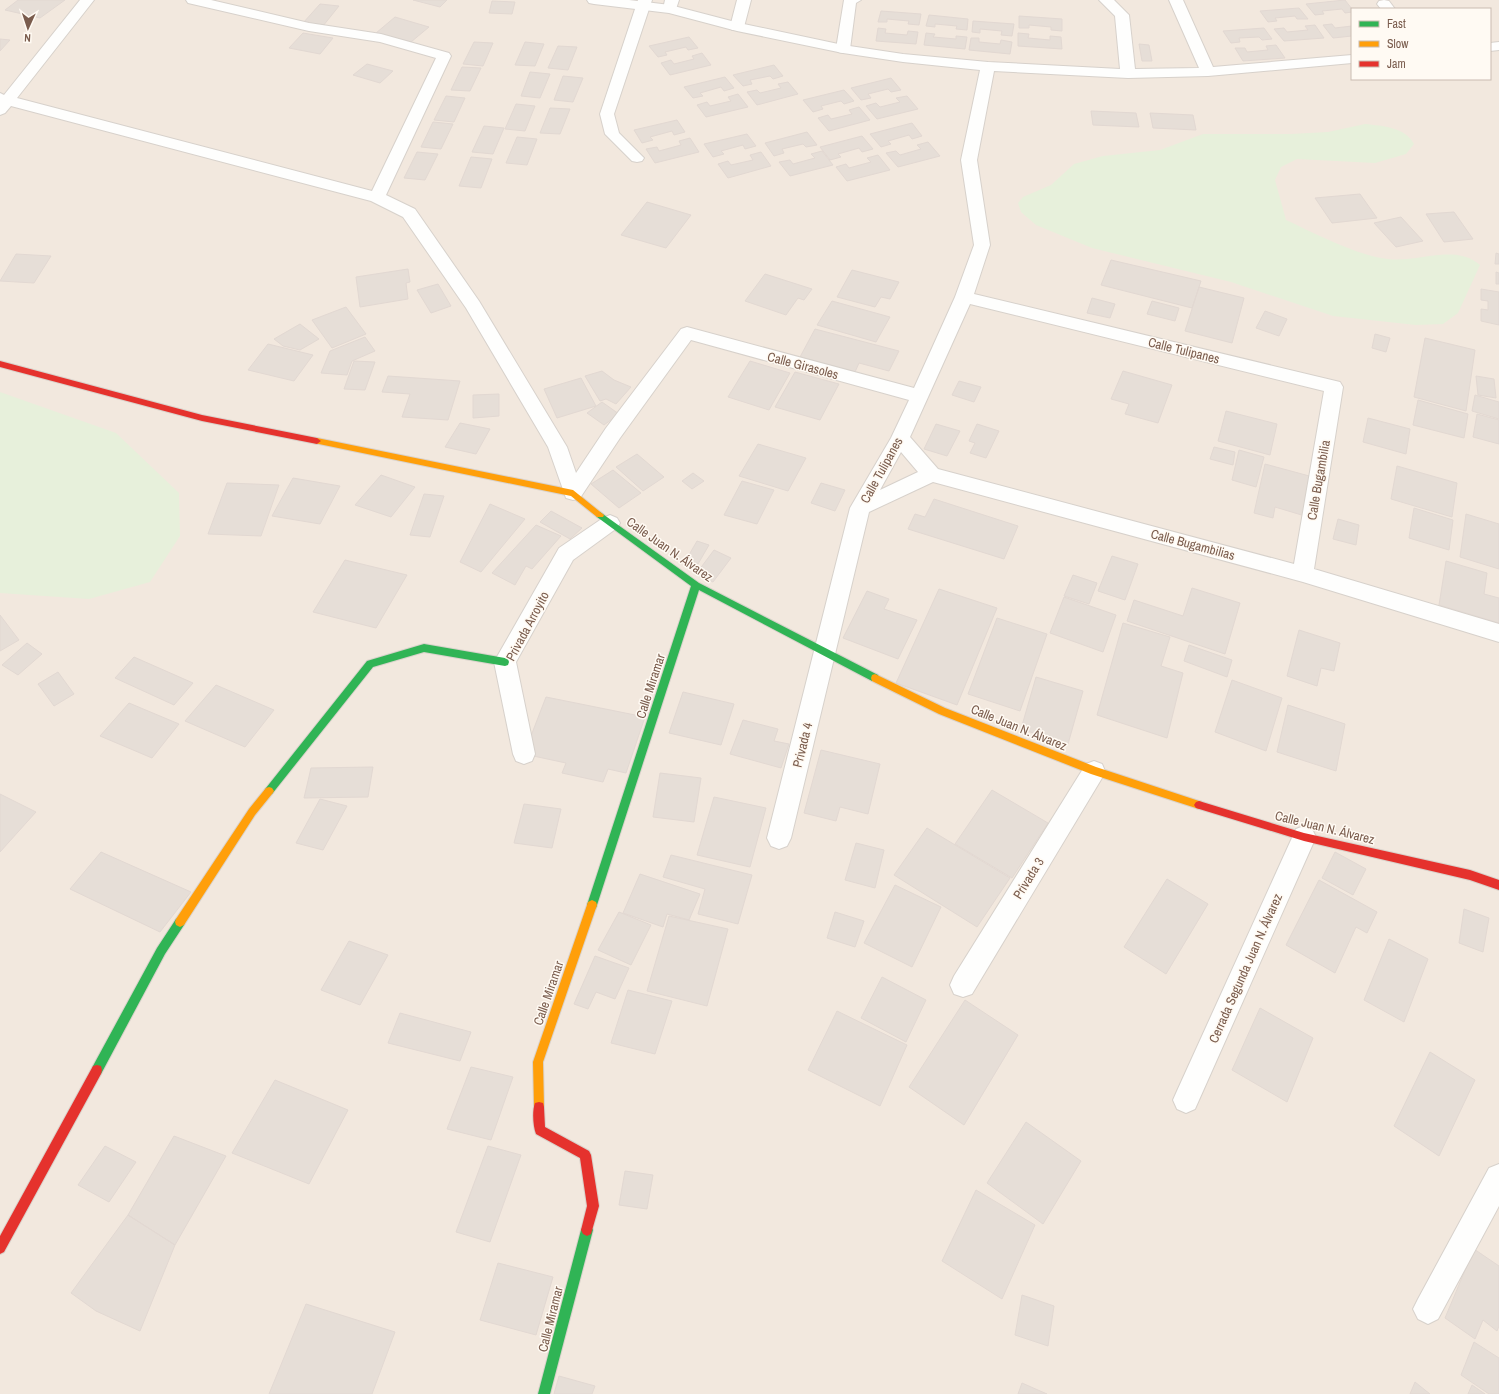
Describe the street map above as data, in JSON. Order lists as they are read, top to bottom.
{
  "streets": {
    "street": [
      "Calle Tulipanes",
      "Calle Girasoles",
      "Calle Bugambilia",
      "Calle Bugambilias",
      "Calle Juan N. Álvarez",
      "Privada Arroyito",
      "Calle Miramar",
      "Privada 4",
      "Privada 3",
      "Cerrada Segunda Juan N. Álvarez"
    ]
  },
  "crossings": [
    ["Calle Tulipanes", "Calle Girasoles"],
    ["Calle Tulipanes", "Calle Bugambilia"],
    ["Calle Tulipanes", "Calle Juan N. Álvarez"],
    ["Calle Tulipanes", "Privada 4"],
    ["Calle Girasoles", "Calle Juan N. Álvarez"],
    ["Calle Bugambilia", "Calle Bugambilias"],
    ["Calle Juan N. Álvarez", "Privada Arroyito"],
    ["Calle Juan N. Álvarez", "Calle Miramar"],
    ["Calle Juan N. Álvarez", "Privada 4"],
    ["Calle Juan N. Álvarez", "Privada 3"],
    ["Calle Juan N. Álvarez", "Cerrada Segunda Juan N. Álvarez"]
  ],
  "legend": ["Fast", "Slow", "Jam"],
  "north": "bottom"
}
